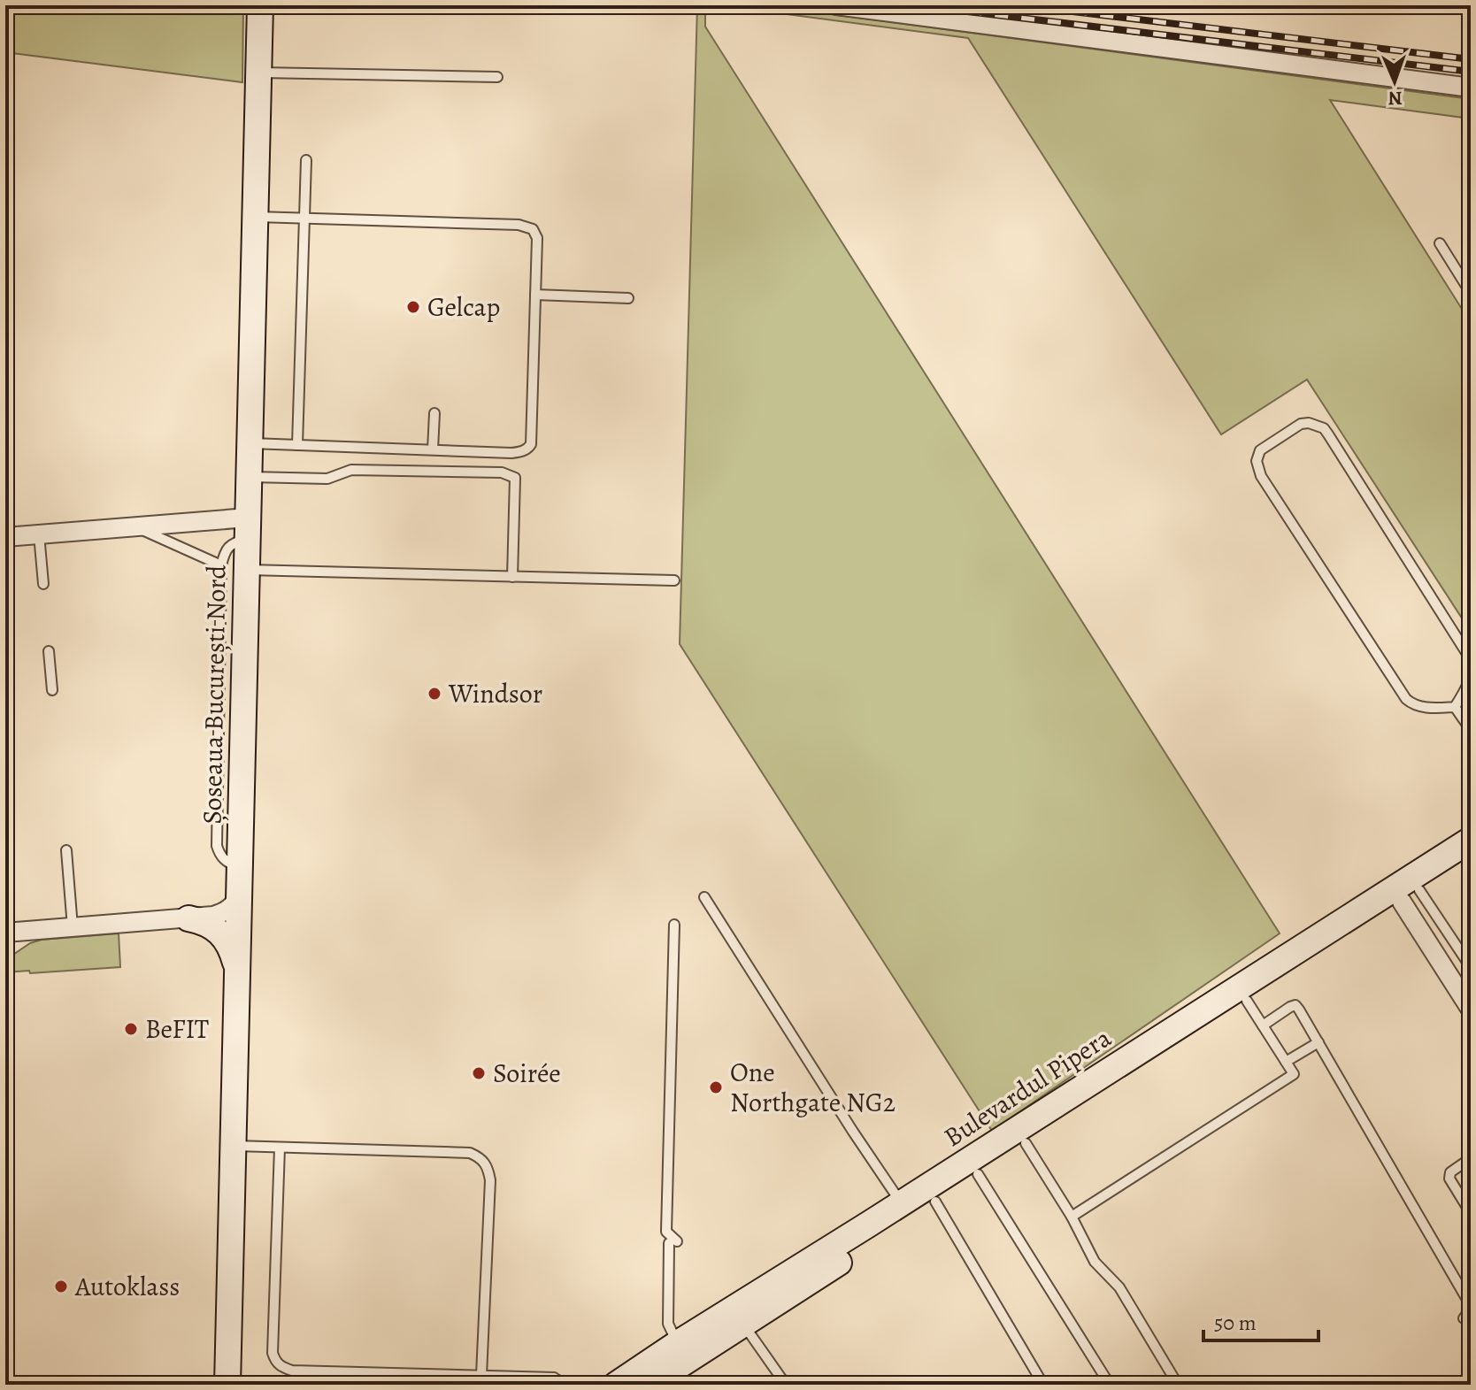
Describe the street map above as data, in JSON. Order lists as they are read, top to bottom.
{
  "streets": {
    "main road": ["Șoseaua București Nord", "Bulevardul Pipera"]
  },
  "places": [
    "Gelcap",
    "Windsor",
    "BeFIT",
    "Soirée",
    "One Northgate NG2",
    "Autoklass"
  ],
  "scale_bar": "50 m",
  "north": "bottom"
}
